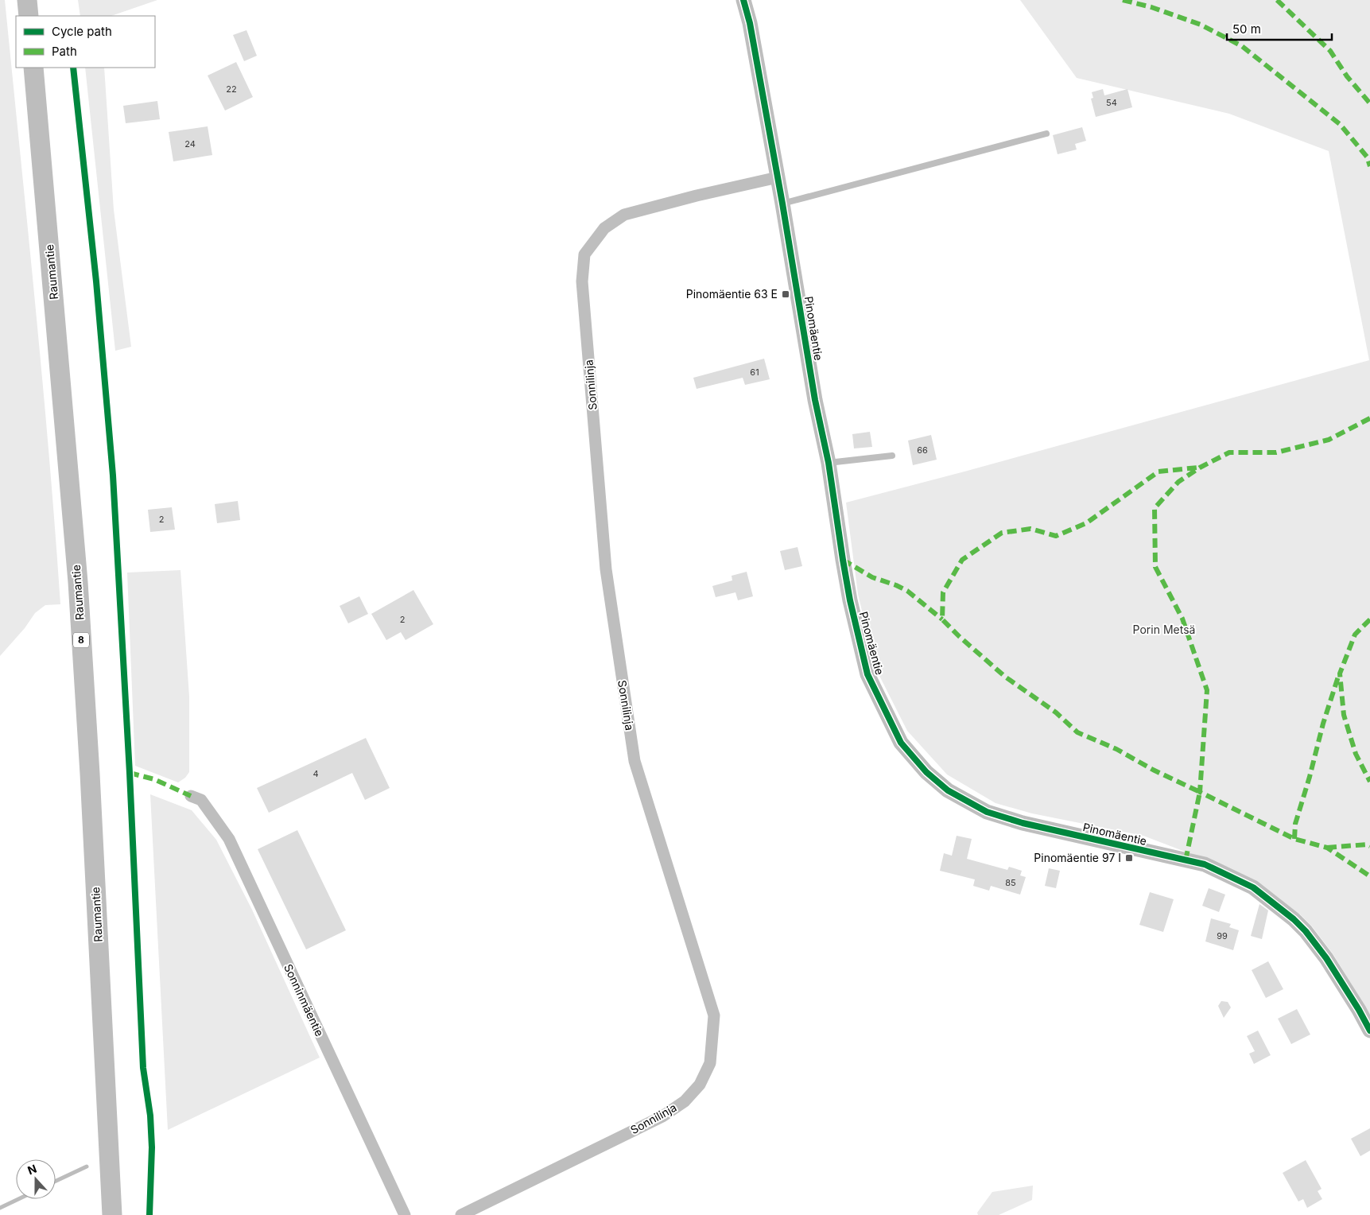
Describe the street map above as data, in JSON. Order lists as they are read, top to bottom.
{
  "streets": {
    "highway": ["Raumantie", "8"],
    "street": ["Pinomäentie", "Sonnilinja", "Sonninmäentie"]
  },
  "crossings": [
    ["Pinomäentie", "Sonnilinja"]
  ],
  "parks": ["Porin Metsä"],
  "places": {
    "transit": ["Pinomäentie 63 E", "Pinomäentie 97 I"]
  },
  "house_numbers": [
    "22",
    "54",
    "24",
    "61",
    "66",
    "2",
    "2",
    "4",
    "85",
    "99"
  ],
  "legend": ["Cycle path", "Path"],
  "scale_bar": "50 m",
  "north": "top"
}
